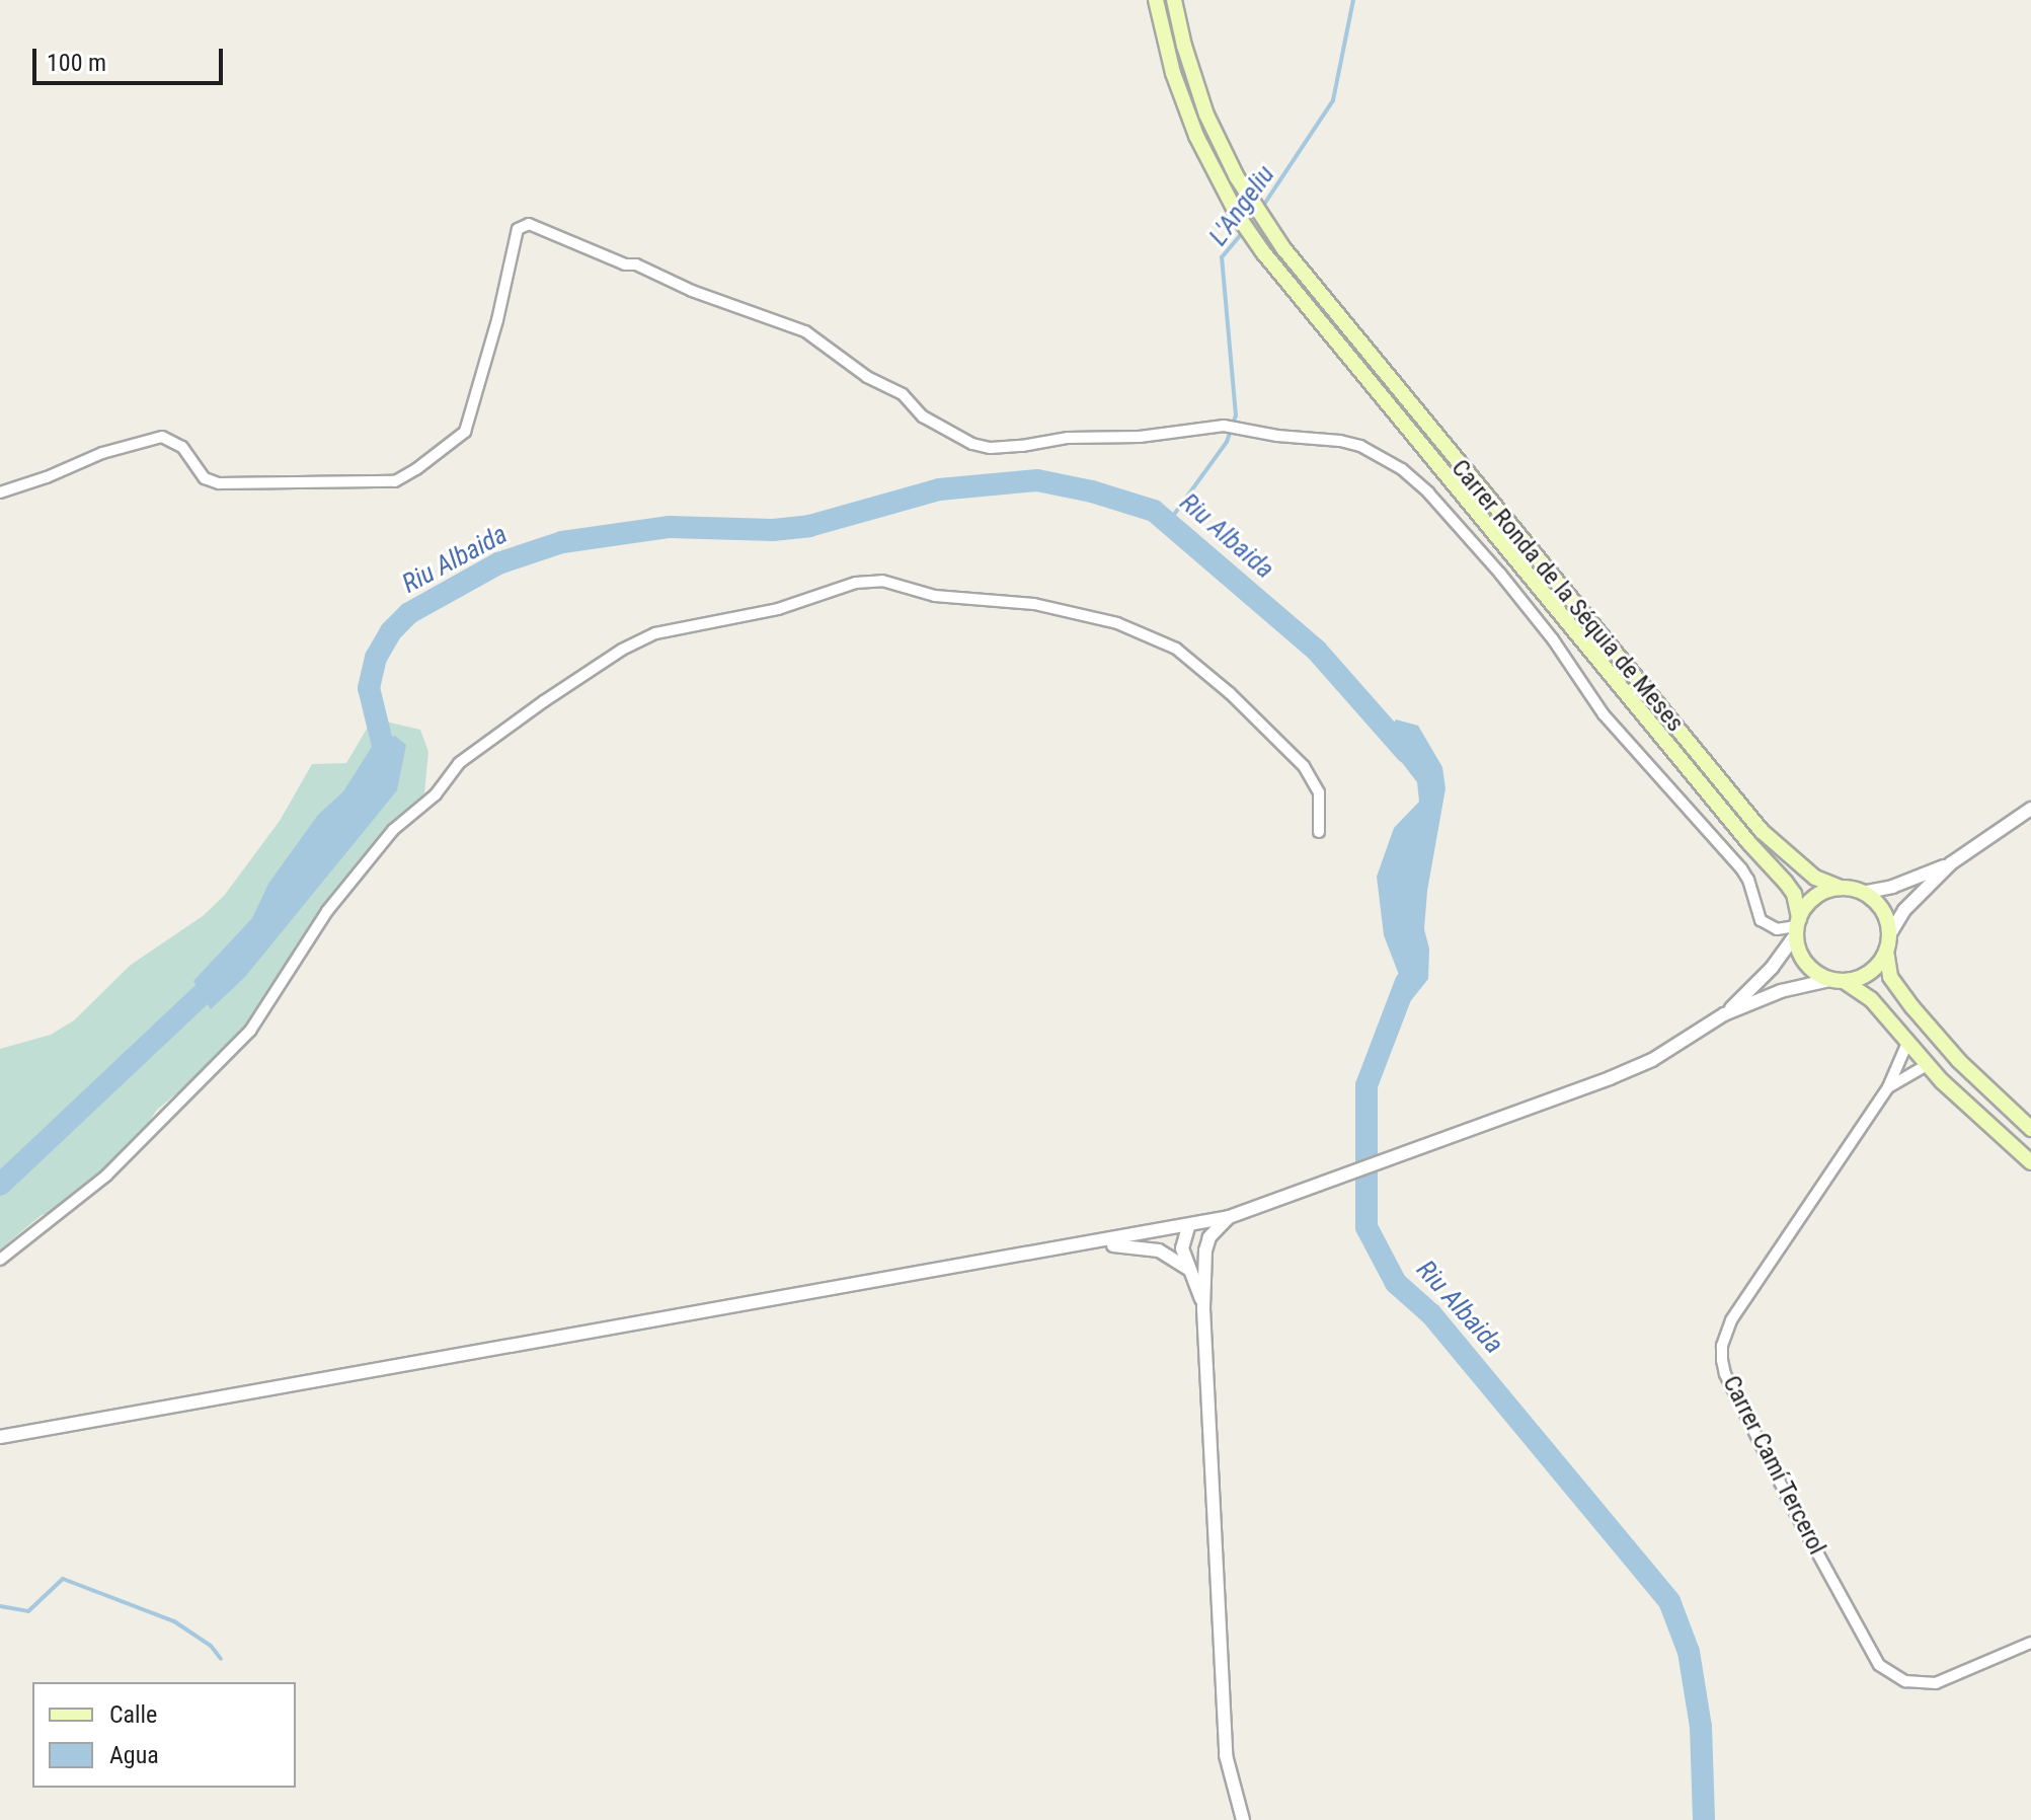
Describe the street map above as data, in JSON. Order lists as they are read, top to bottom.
{
  "streets": {
    "main road": ["Carrer Ronda de la Séquia de Meses"],
    "street": ["Carrer Camí Tercerol"]
  },
  "water": ["L'Angeliu", "Riu Albaida"],
  "legend": ["Calle", "Agua"],
  "scale_bar": "100 m"
}
